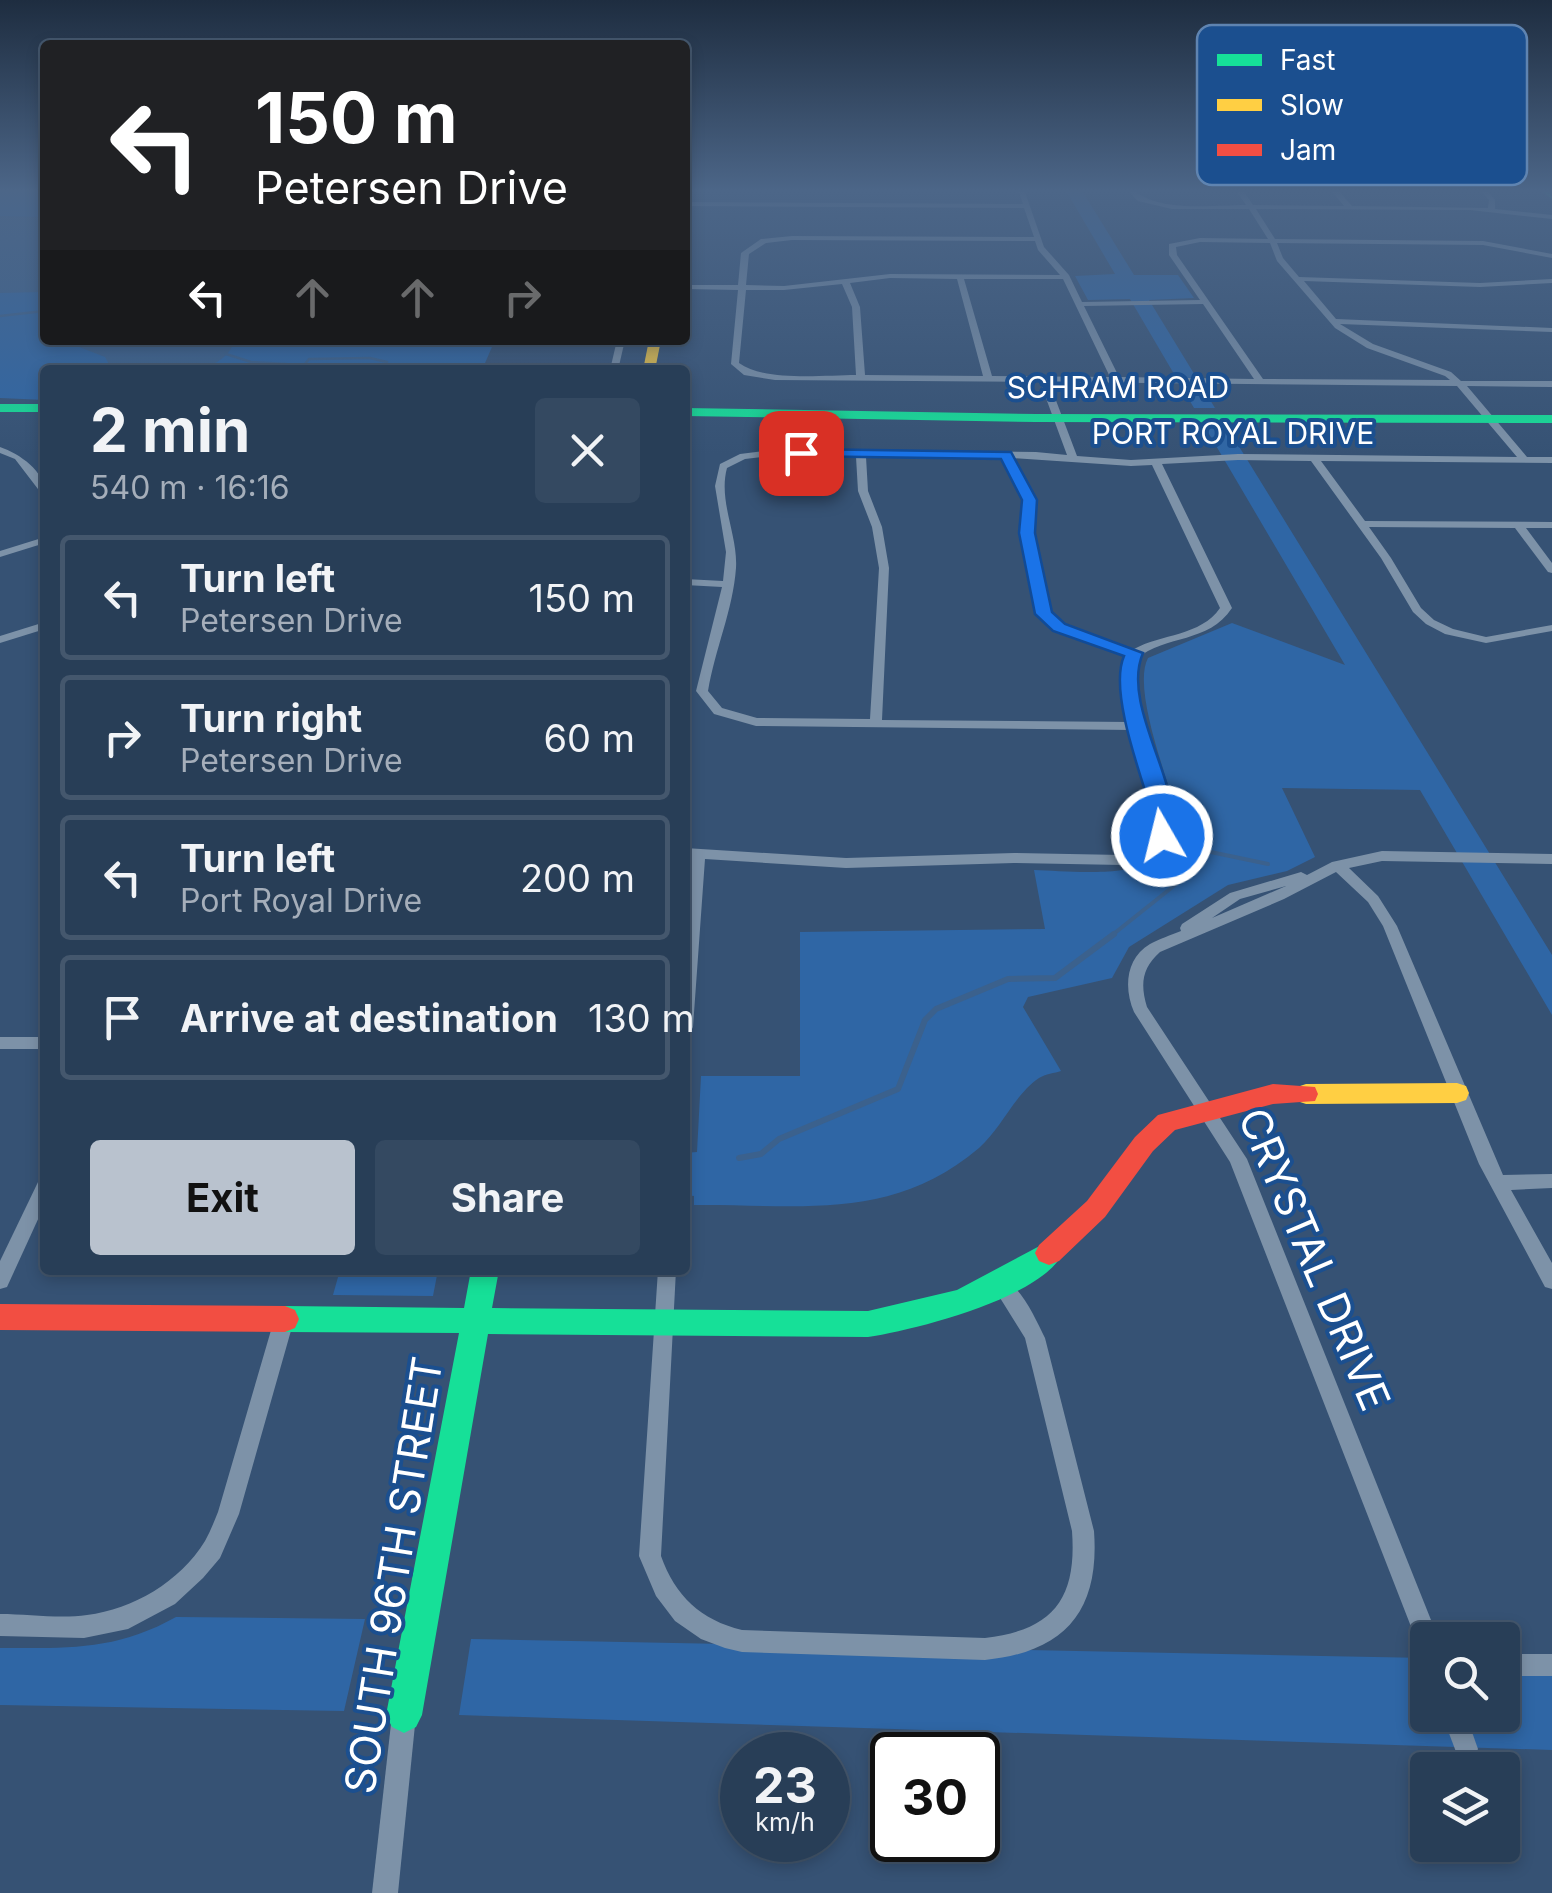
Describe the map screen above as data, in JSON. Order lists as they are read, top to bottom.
{
  "streets": {
    "main road": ["SCHRAM ROAD", "SOUTH 96TH STREET"],
    "street": ["PORT ROYAL DRIVE", "CRYSTAL DRIVE"]
  },
  "legend": ["Fast", "Slow", "Jam"],
  "page": {
    "turn": ["150 m", "Petersen Drive"],
    "heading": ["2 min", "540 m · 16:16"],
    "list": [
      {
        "name": "Turn left",
        "note": "Petersen Drive",
        "value": "150 m"
      },
      {
        "name": "Turn right",
        "note": "Petersen Drive",
        "value": "60 m"
      },
      {
        "name": "Turn left",
        "note": "Port Royal Drive",
        "value": "200 m"
      },
      {
        "name": "Arrive at destination",
        "value": "130 m"
      }
    ],
    "buttons": ["Exit", "Share"],
    "speed": "23 km/h",
    "limit": "30"
  }
}
